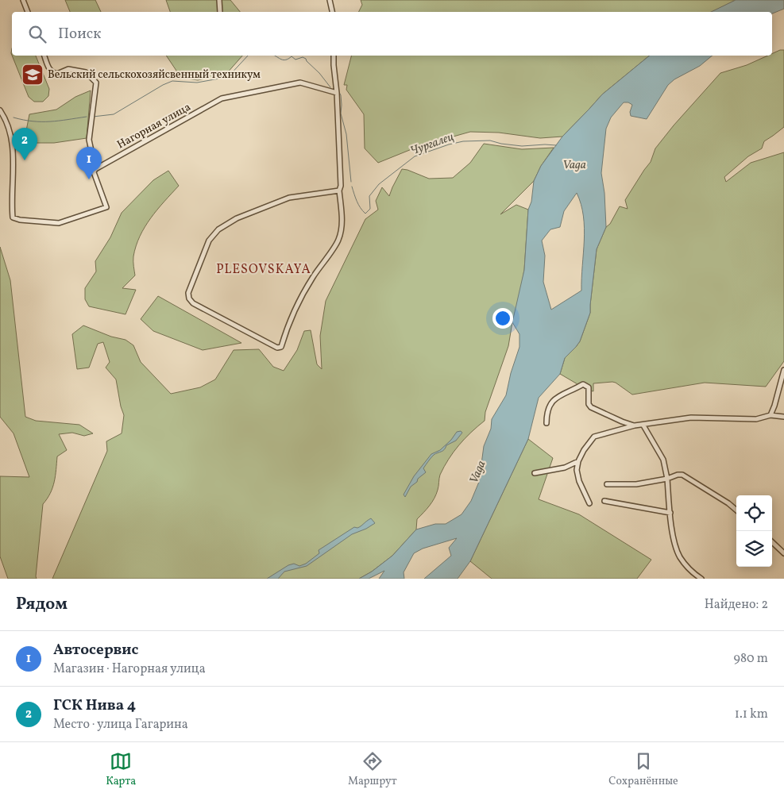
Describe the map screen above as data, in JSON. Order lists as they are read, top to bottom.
{
  "streets": {
    "street": ["Нагорная улица"]
  },
  "districts": ["PLESOVSKAYA"],
  "water": ["Чургалец", "Vaga"],
  "places": {
    "school or university": ["Вельский сельскохозяйсвенный техникум"]
  },
  "page": {
    "search": "Поиск",
    "pins": ["2", "1"],
    "heading": ["Рядом", "Найдено: 2"],
    "list": [
      {
        "mark": "1",
        "name": "Автосервис",
        "note": "Магазин · Нагорная улица",
        "value": "980 m"
      },
      {
        "mark": "2",
        "name": "ГСК Нива 4",
        "note": "Место · улица Гагарина",
        "value": "1.1 km"
      }
    ],
    "nav": ["Карта", "Маршрут", "Сохранённые"]
  }
}
